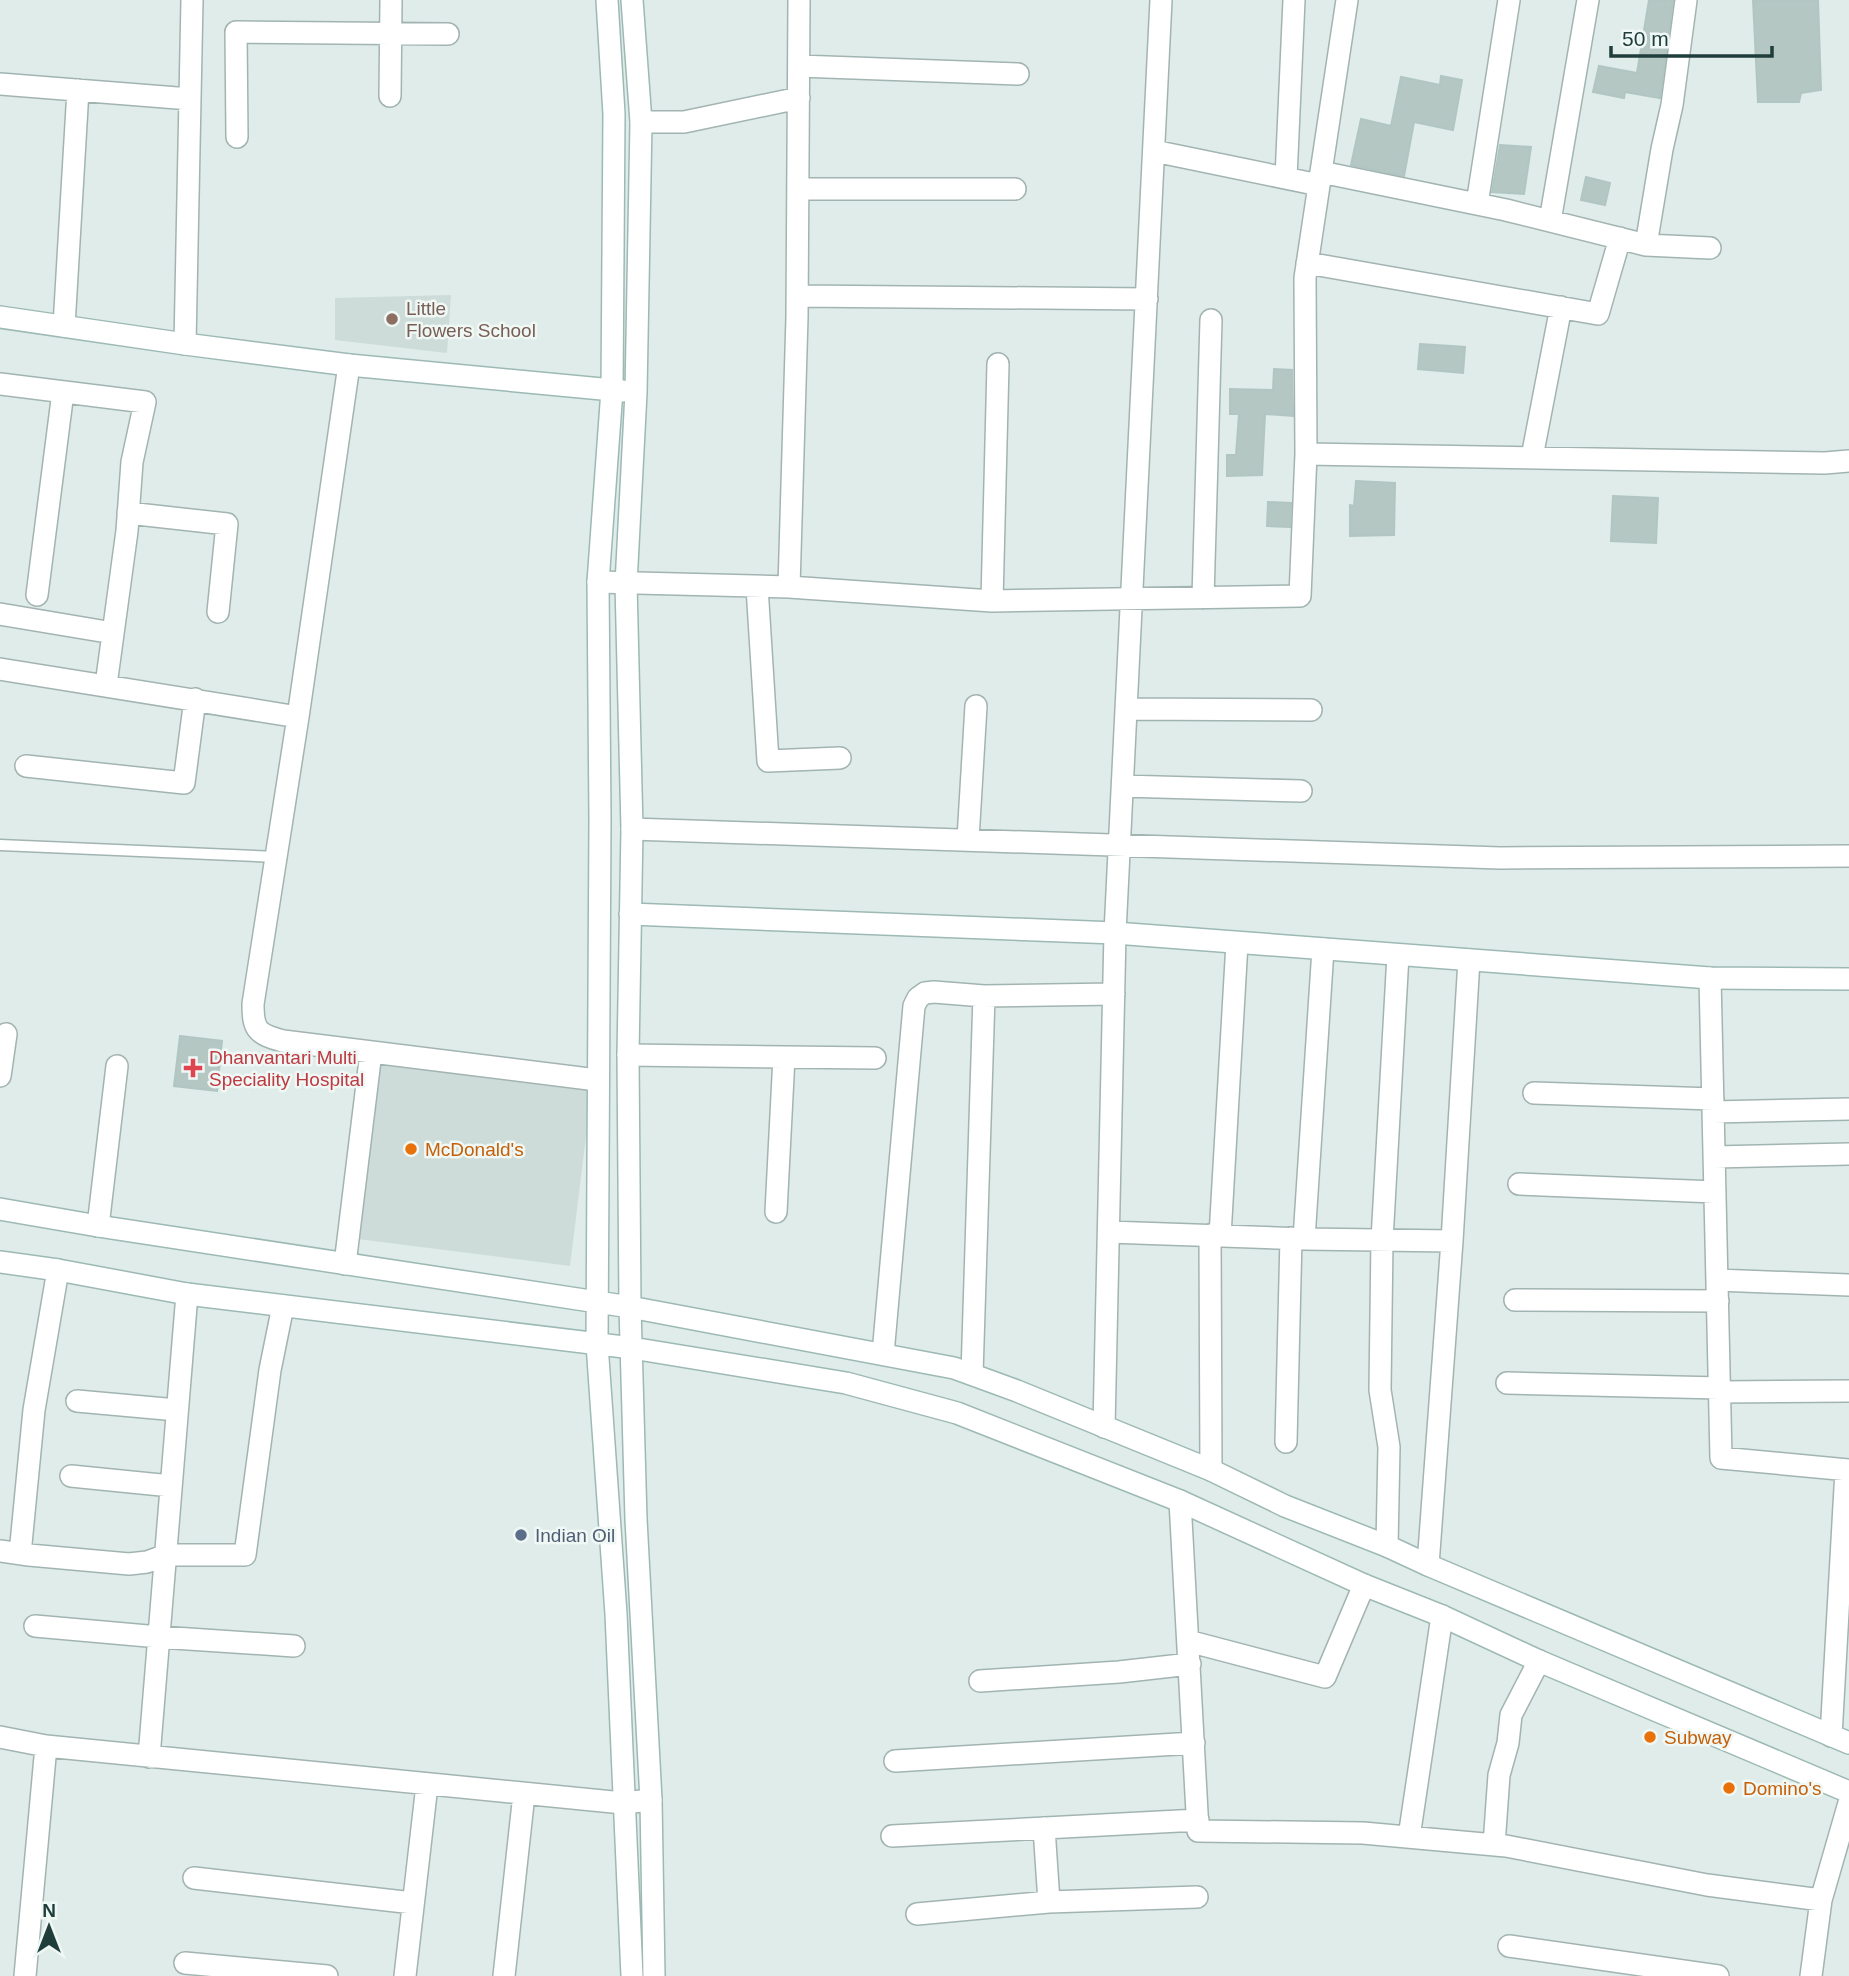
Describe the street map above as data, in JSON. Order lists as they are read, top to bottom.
{
  "places": {
    "other": [
      "Little Flowers School",
      "McDonald's",
      "Indian Oil",
      "Subway",
      "Domino's"
    ],
    "health": ["Dhanvantari Multi Speciality Hospital"]
  },
  "scale_bar": "50 m",
  "north": "top"
}
